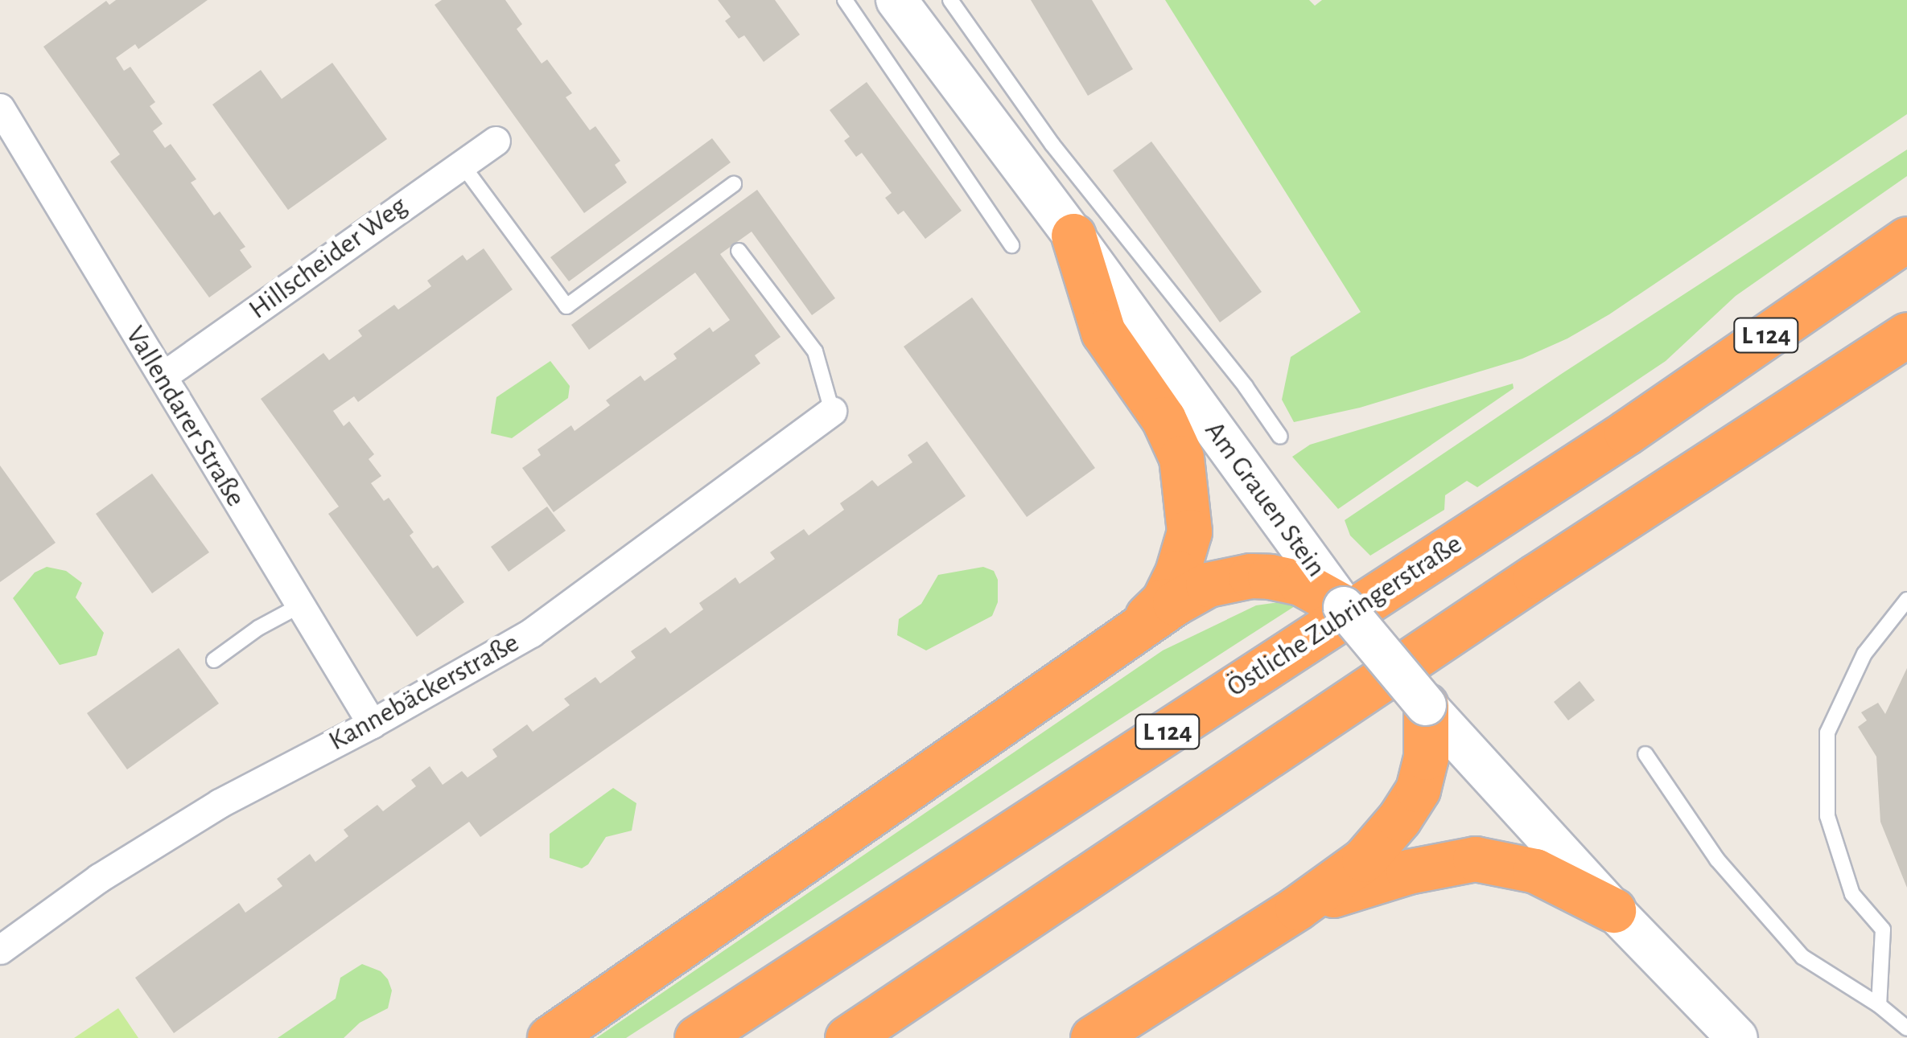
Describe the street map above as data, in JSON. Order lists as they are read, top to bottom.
{
  "streets": {
    "highway": ["L 124", "Östliche Zubringerstraße"],
    "street": [
      "Hillscheider Weg",
      "Vallendarer Straße",
      "Am Grauen Stein",
      "Kannebäckerstraße"
    ]
  },
  "crossings": [
    ["Hillscheider Weg", "Vallendarer Straße"],
    ["Vallendarer Straße", "Kannebäckerstraße"]
  ]
}
